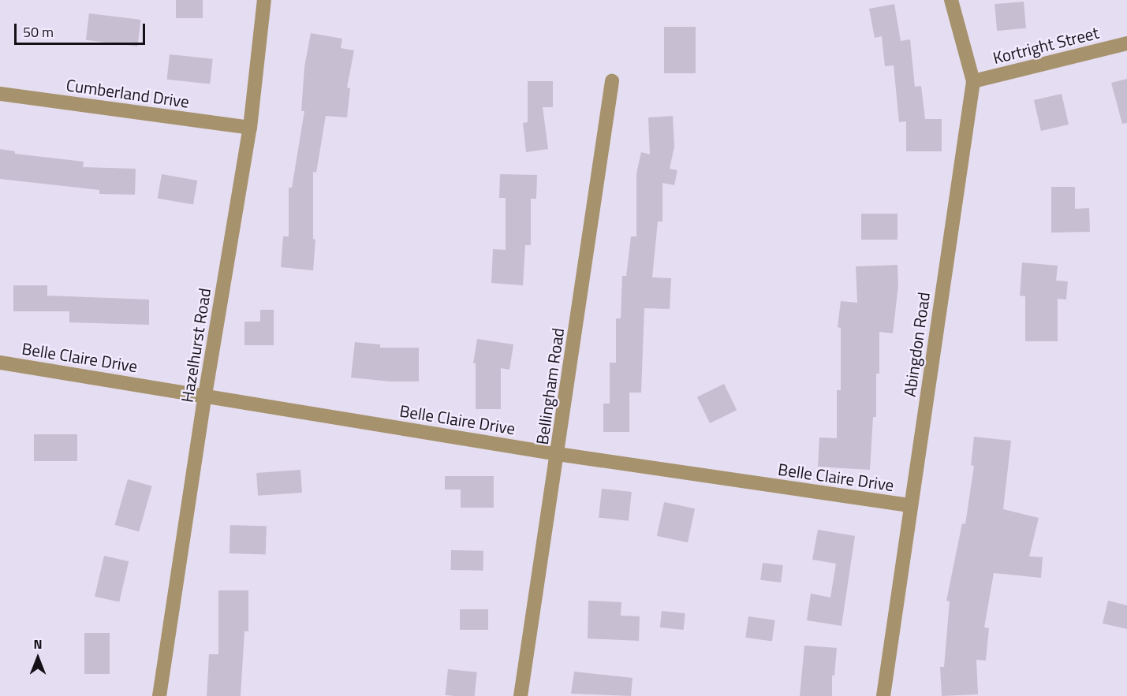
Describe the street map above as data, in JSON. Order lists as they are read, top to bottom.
{
  "streets": {
    "street": [
      "Kortright Street",
      "Cumberland Drive",
      "Abingdon Road",
      "Hazelhurst Road",
      "Belle Claire Drive",
      "Bellingham Road"
    ]
  },
  "crossings": [
    ["Kortright Street", "Abingdon Road"],
    ["Cumberland Drive", "Hazelhurst Road"],
    ["Abingdon Road", "Belle Claire Drive"],
    ["Hazelhurst Road", "Belle Claire Drive"],
    ["Belle Claire Drive", "Bellingham Road"]
  ],
  "scale_bar": "50 m",
  "north": "top"
}
